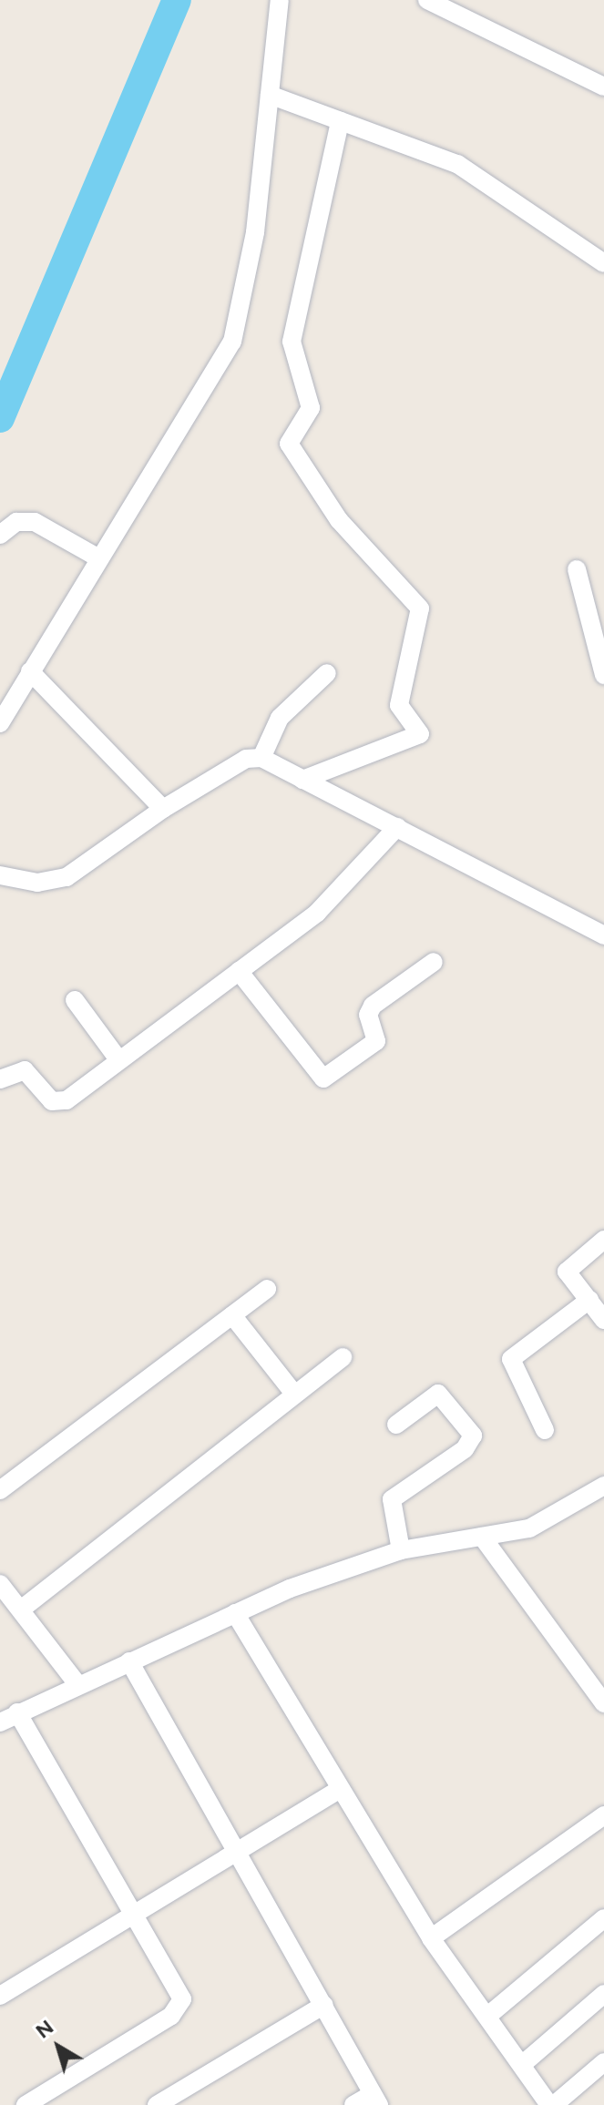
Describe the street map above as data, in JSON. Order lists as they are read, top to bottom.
{
  "north": "top left"
}
